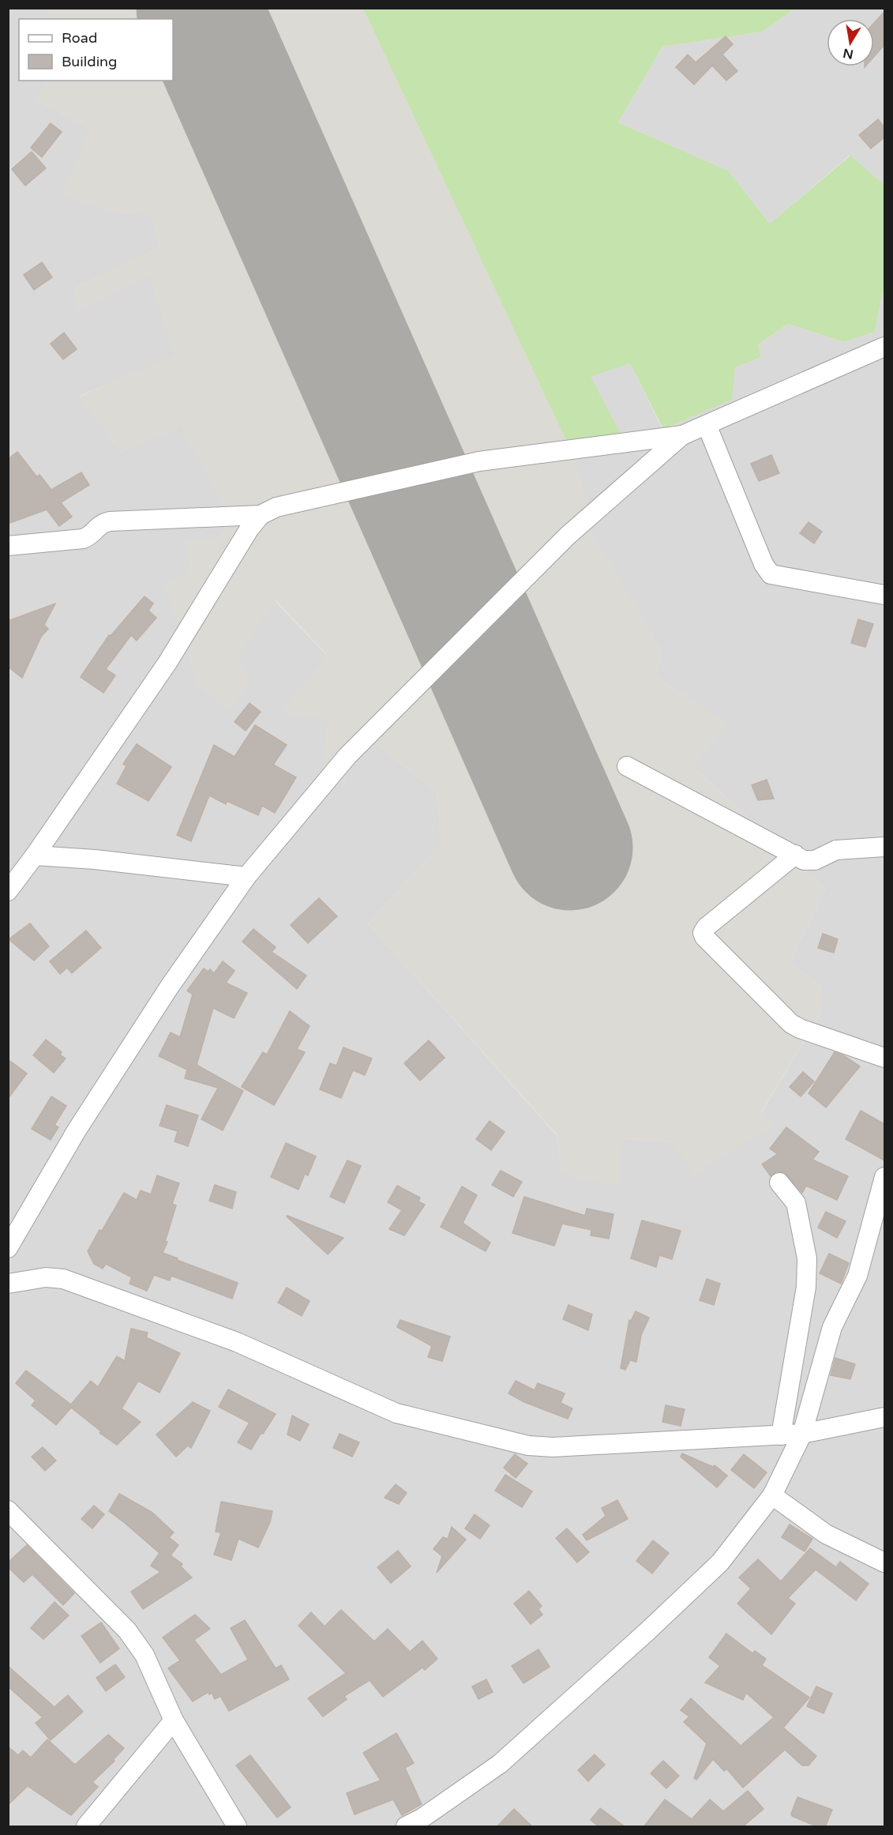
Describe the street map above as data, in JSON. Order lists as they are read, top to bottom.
{
  "legend": ["Road", "Building"],
  "north": "bottom"
}
